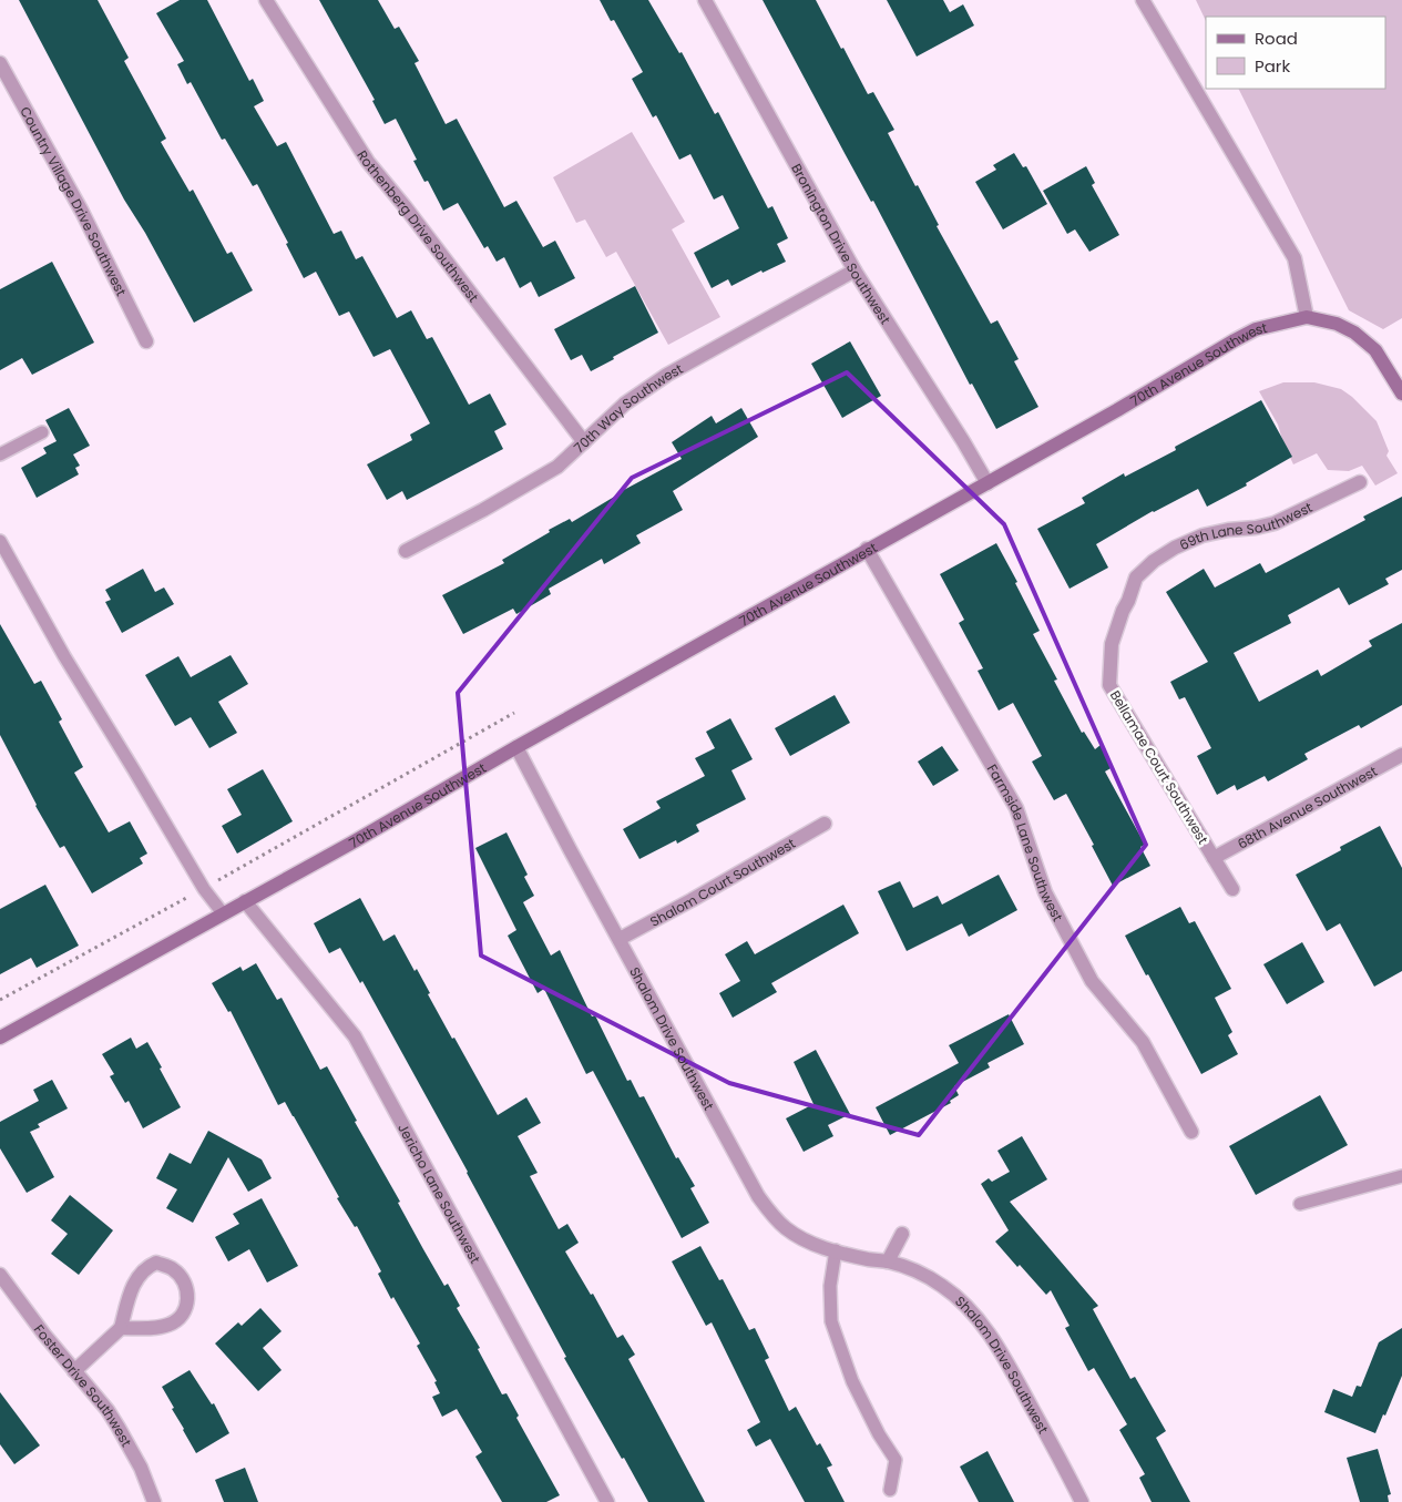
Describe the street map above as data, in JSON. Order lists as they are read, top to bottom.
{
  "streets": {
    "street": [
      "Country Village Drive Southwest",
      "Rothenberg Drive Southwest",
      "Bronington Drive Southwest",
      "70th Avenue Southwest",
      "70th Way Southwest",
      "69th Lane Southwest",
      "Bellamae Court Southwest",
      "68th Avenue Southwest",
      "Farmside Lane Southwest",
      "Shalom Court Southwest",
      "Shalom Drive Southwest",
      "Jericho Lane Southwest",
      "Foster Drive Southwest"
    ]
  },
  "crossings": [
    ["Rothenberg Drive Southwest", "70th Way Southwest"],
    ["Bronington Drive Southwest", "70th Avenue Southwest"],
    ["Bronington Drive Southwest", "70th Way Southwest"],
    ["70th Avenue Southwest", "Farmside Lane Southwest"],
    ["70th Avenue Southwest", "Shalom Drive Southwest"],
    ["70th Avenue Southwest", "Jericho Lane Southwest"],
    ["69th Lane Southwest", "Bellamae Court Southwest"],
    ["Bellamae Court Southwest", "68th Avenue Southwest"],
    ["Shalom Court Southwest", "Shalom Drive Southwest"]
  ],
  "legend": ["Road", "Park"]
}
